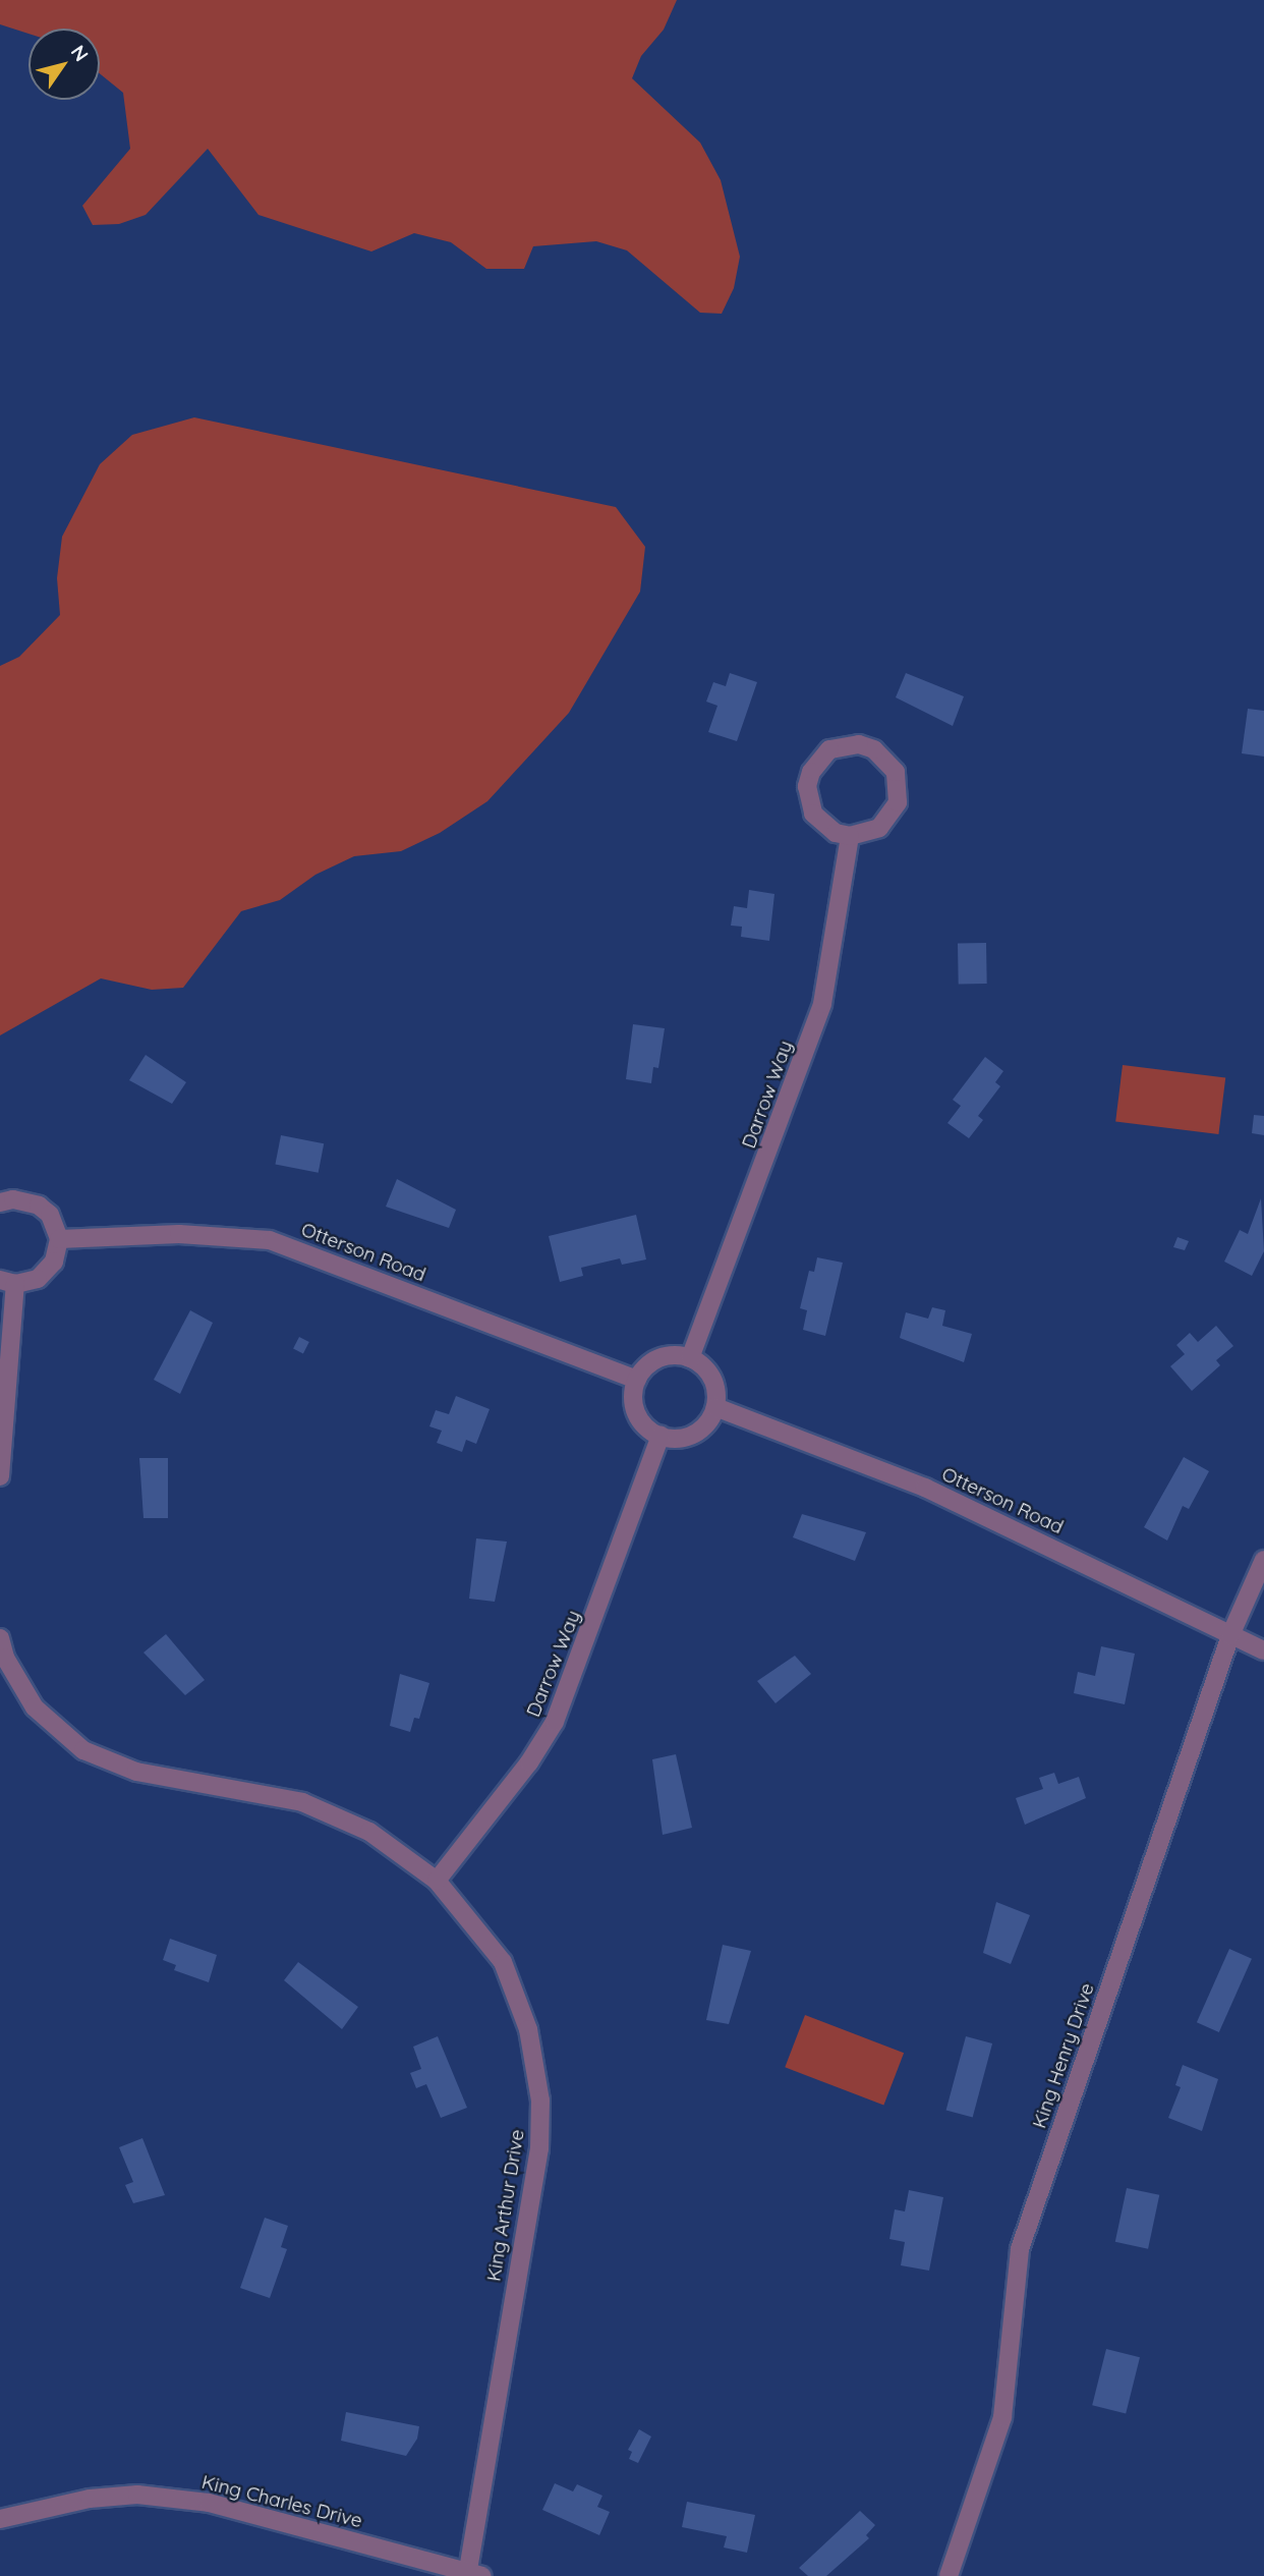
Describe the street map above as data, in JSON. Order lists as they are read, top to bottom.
{
  "streets": {
    "street": [
      "Darrow Way",
      "Otterson Road",
      "King Henry Drive",
      "King Arthur Drive",
      "King Charles Drive"
    ]
  },
  "crossings": [
    ["Darrow Way", "Otterson Road"],
    ["Darrow Way", "King Arthur Drive"],
    ["Otterson Road", "King Henry Drive"],
    ["King Arthur Drive", "King Charles Drive"]
  ],
  "north": "top right"
}
